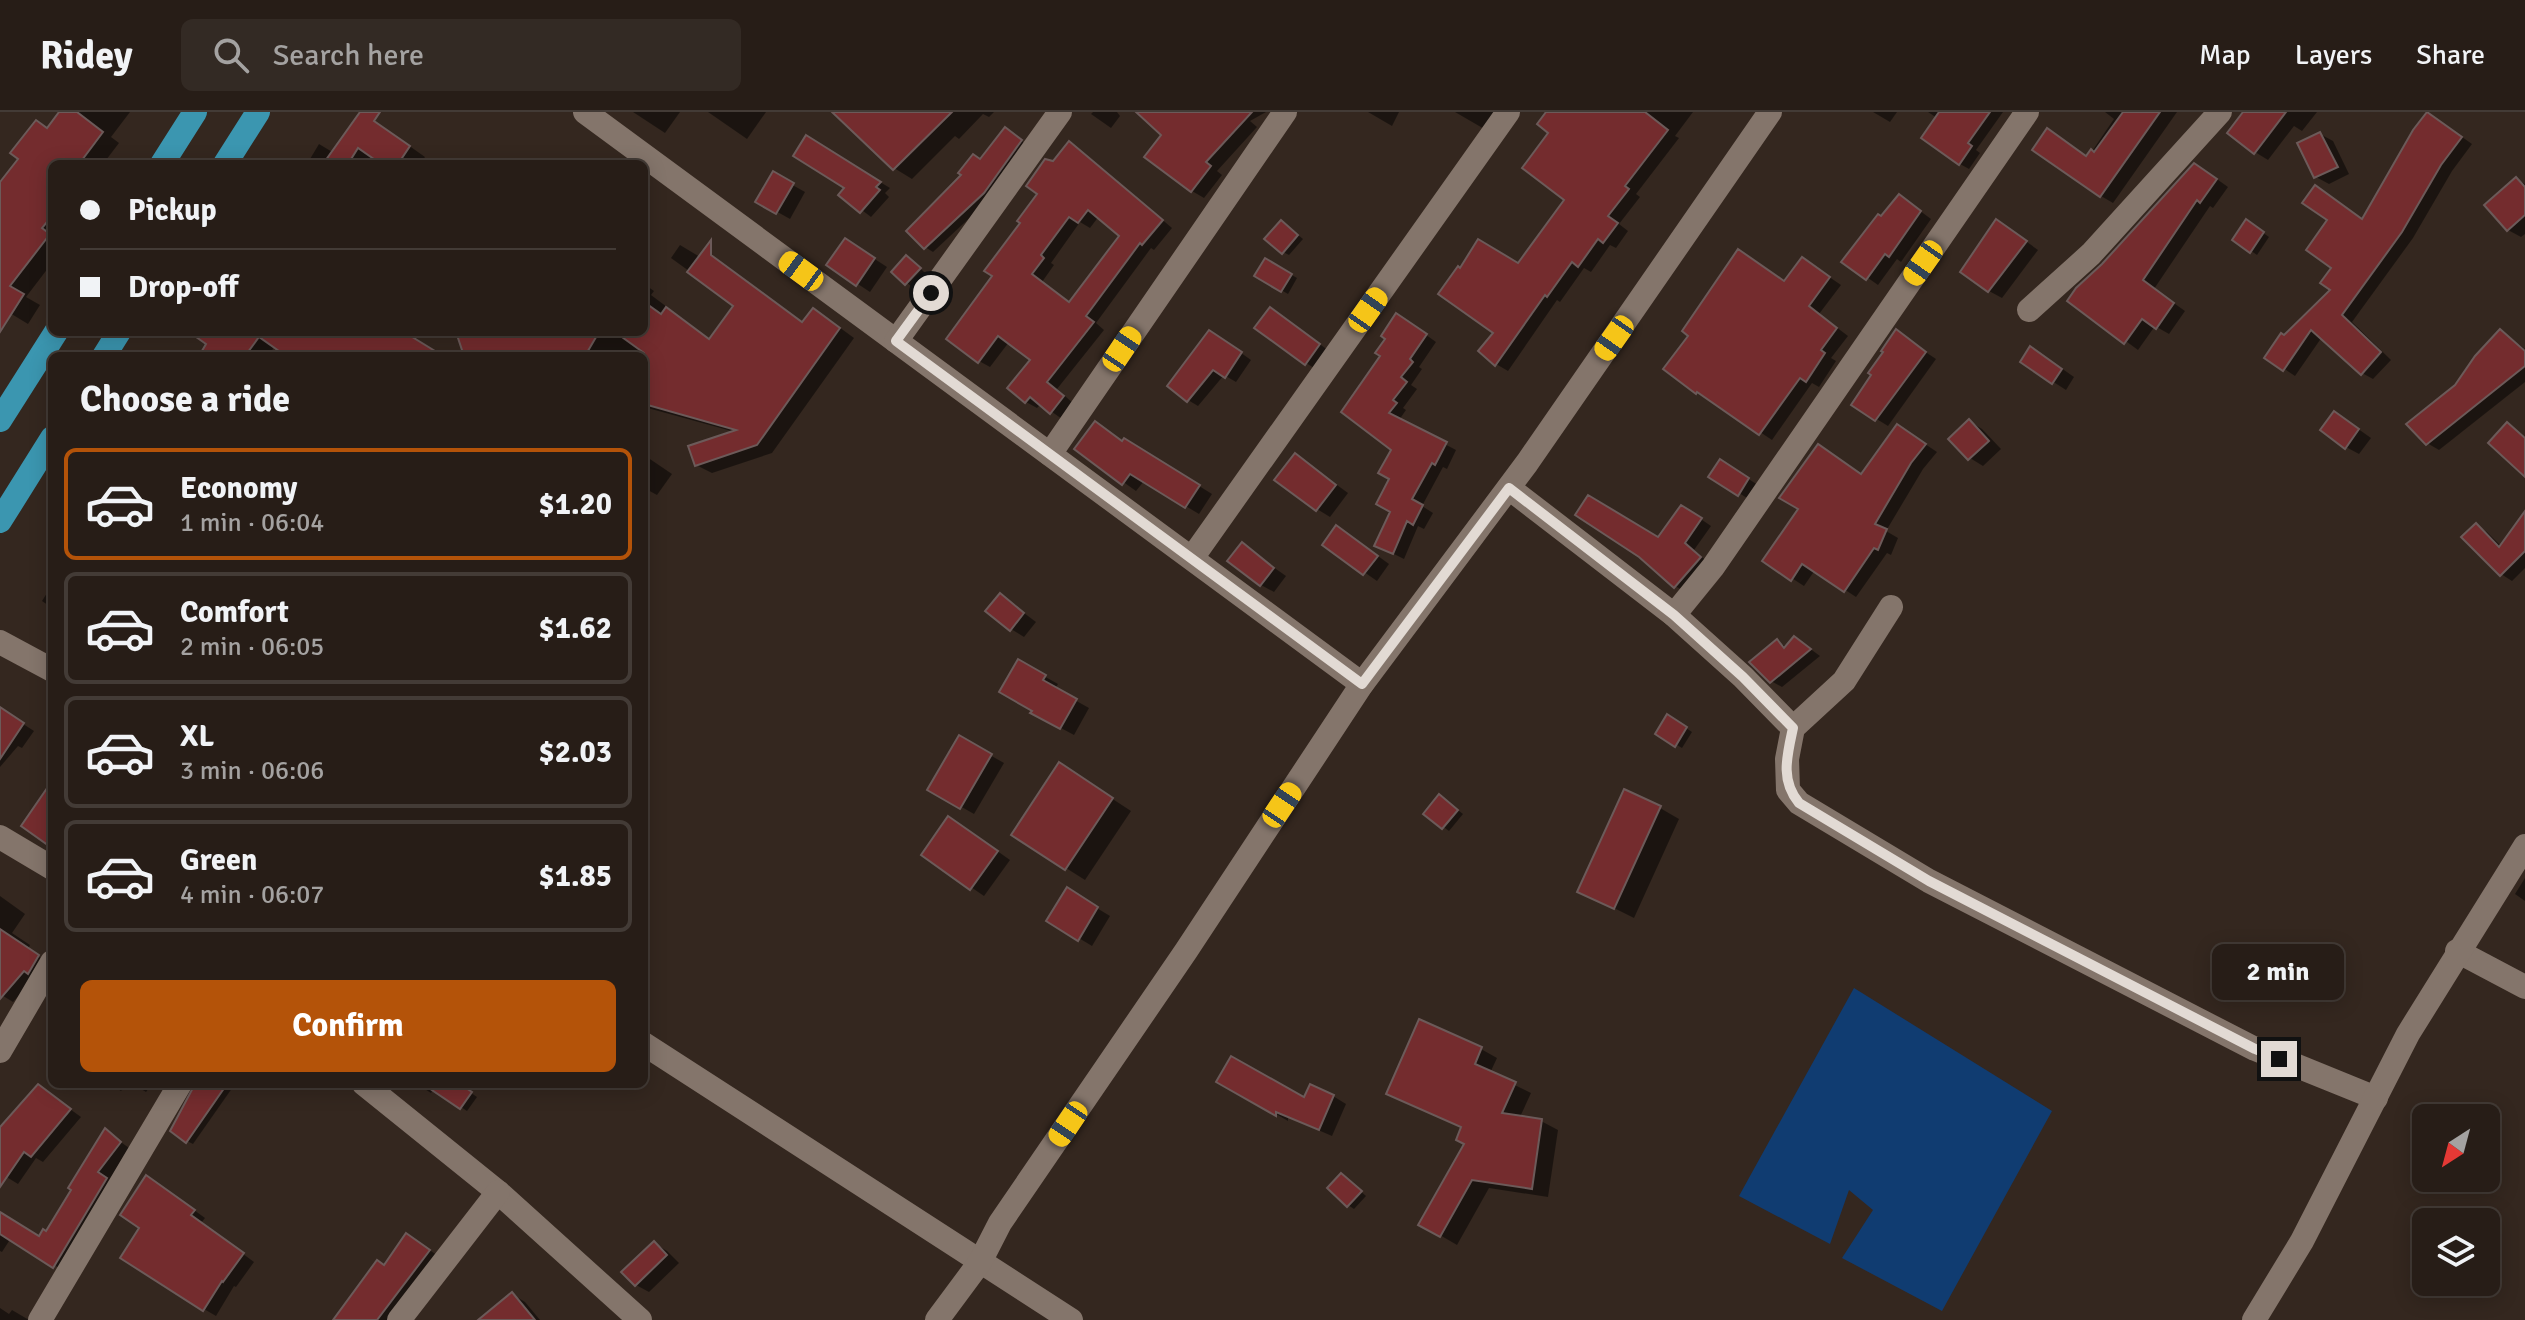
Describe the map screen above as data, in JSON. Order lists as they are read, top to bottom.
{
  "north": "bottom left",
  "page": {
    "header": "Ridey",
    "search": "Search here",
    "nav": ["Map", "Layers", "Share"],
    "banner": ["Pickup", "Drop-off"],
    "heading": "Choose a ride",
    "list": [
      {
        "name": "Economy",
        "note": "1 min · 06:04",
        "value": "$1.20"
      },
      {
        "name": "Comfort",
        "note": "2 min · 06:05",
        "value": "$1.62"
      },
      {
        "name": "XL",
        "note": "3 min · 06:06",
        "value": "$2.03"
      },
      {
        "name": "Green",
        "note": "4 min · 06:07",
        "value": "$1.85"
      }
    ],
    "bubble": "2 min",
    "buttons": "Confirm"
  }
}
